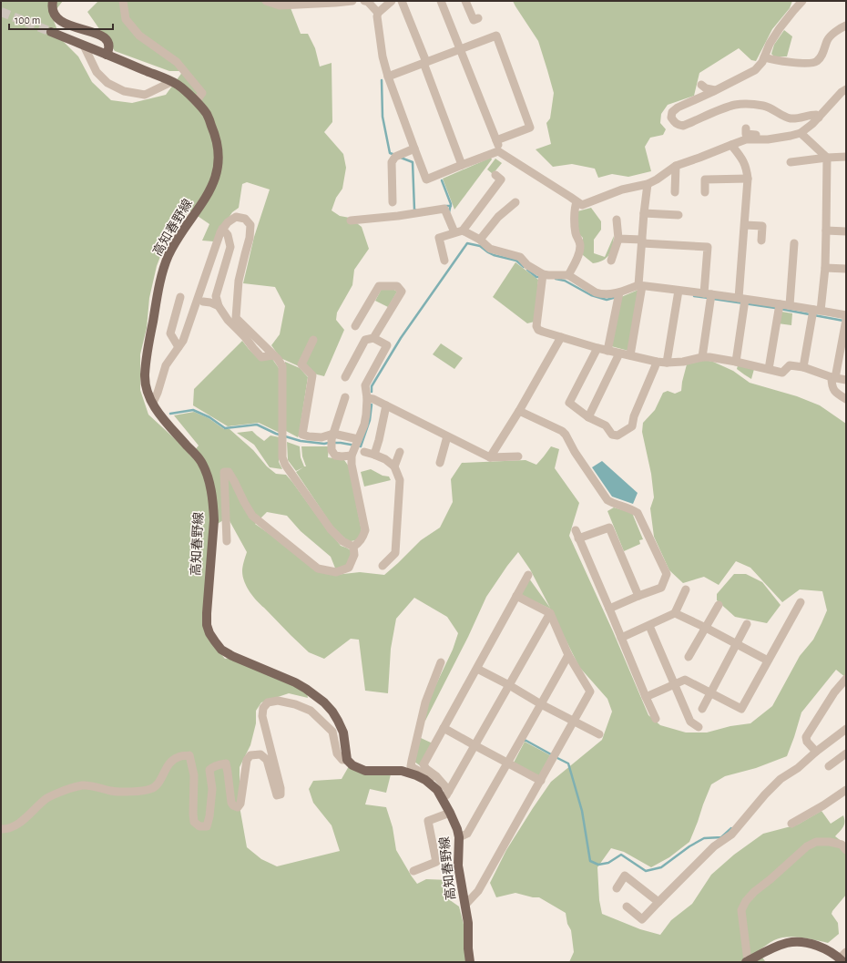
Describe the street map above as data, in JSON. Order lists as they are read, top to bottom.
{
  "streets": {
    "main road": ["高知春野線"]
  },
  "scale_bar": "100 m"
}
